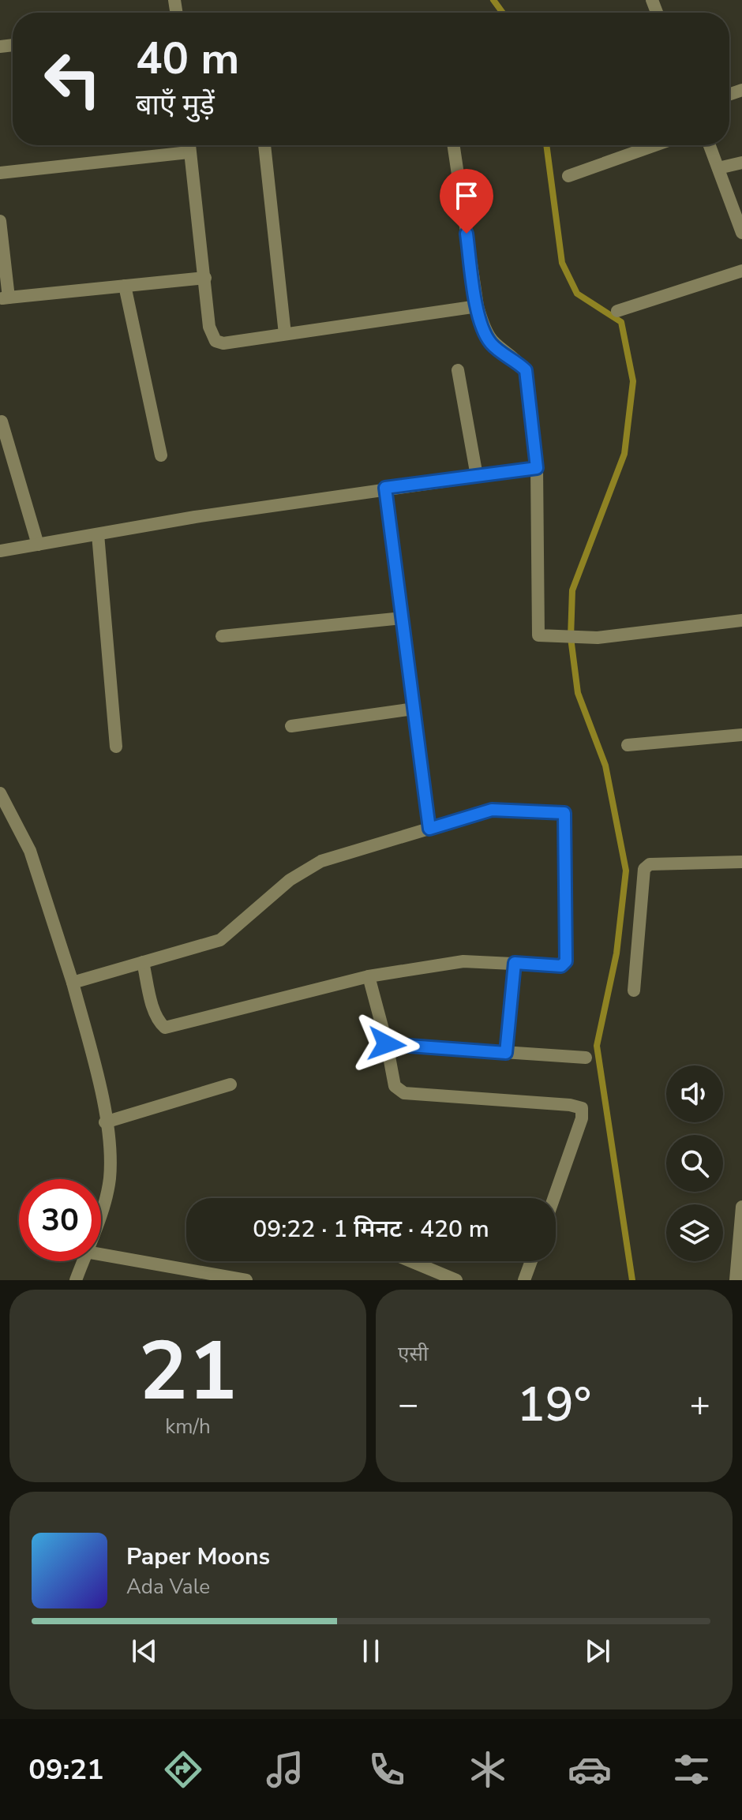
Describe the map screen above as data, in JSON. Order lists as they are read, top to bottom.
{
  "page": {
    "turn": ["40 m", "बाएँ मुड़ें"],
    "limit": "30",
    "trip": "09:22 · 1 मिनट · 420 m",
    "tile": [
      ["21", "km/h"],
      "एसी"
    ],
    "heat": ["−", "19°", "+"],
    "song": ["Paper Moons", "Ada Vale"],
    "tabs": "09:21"
  }
}
